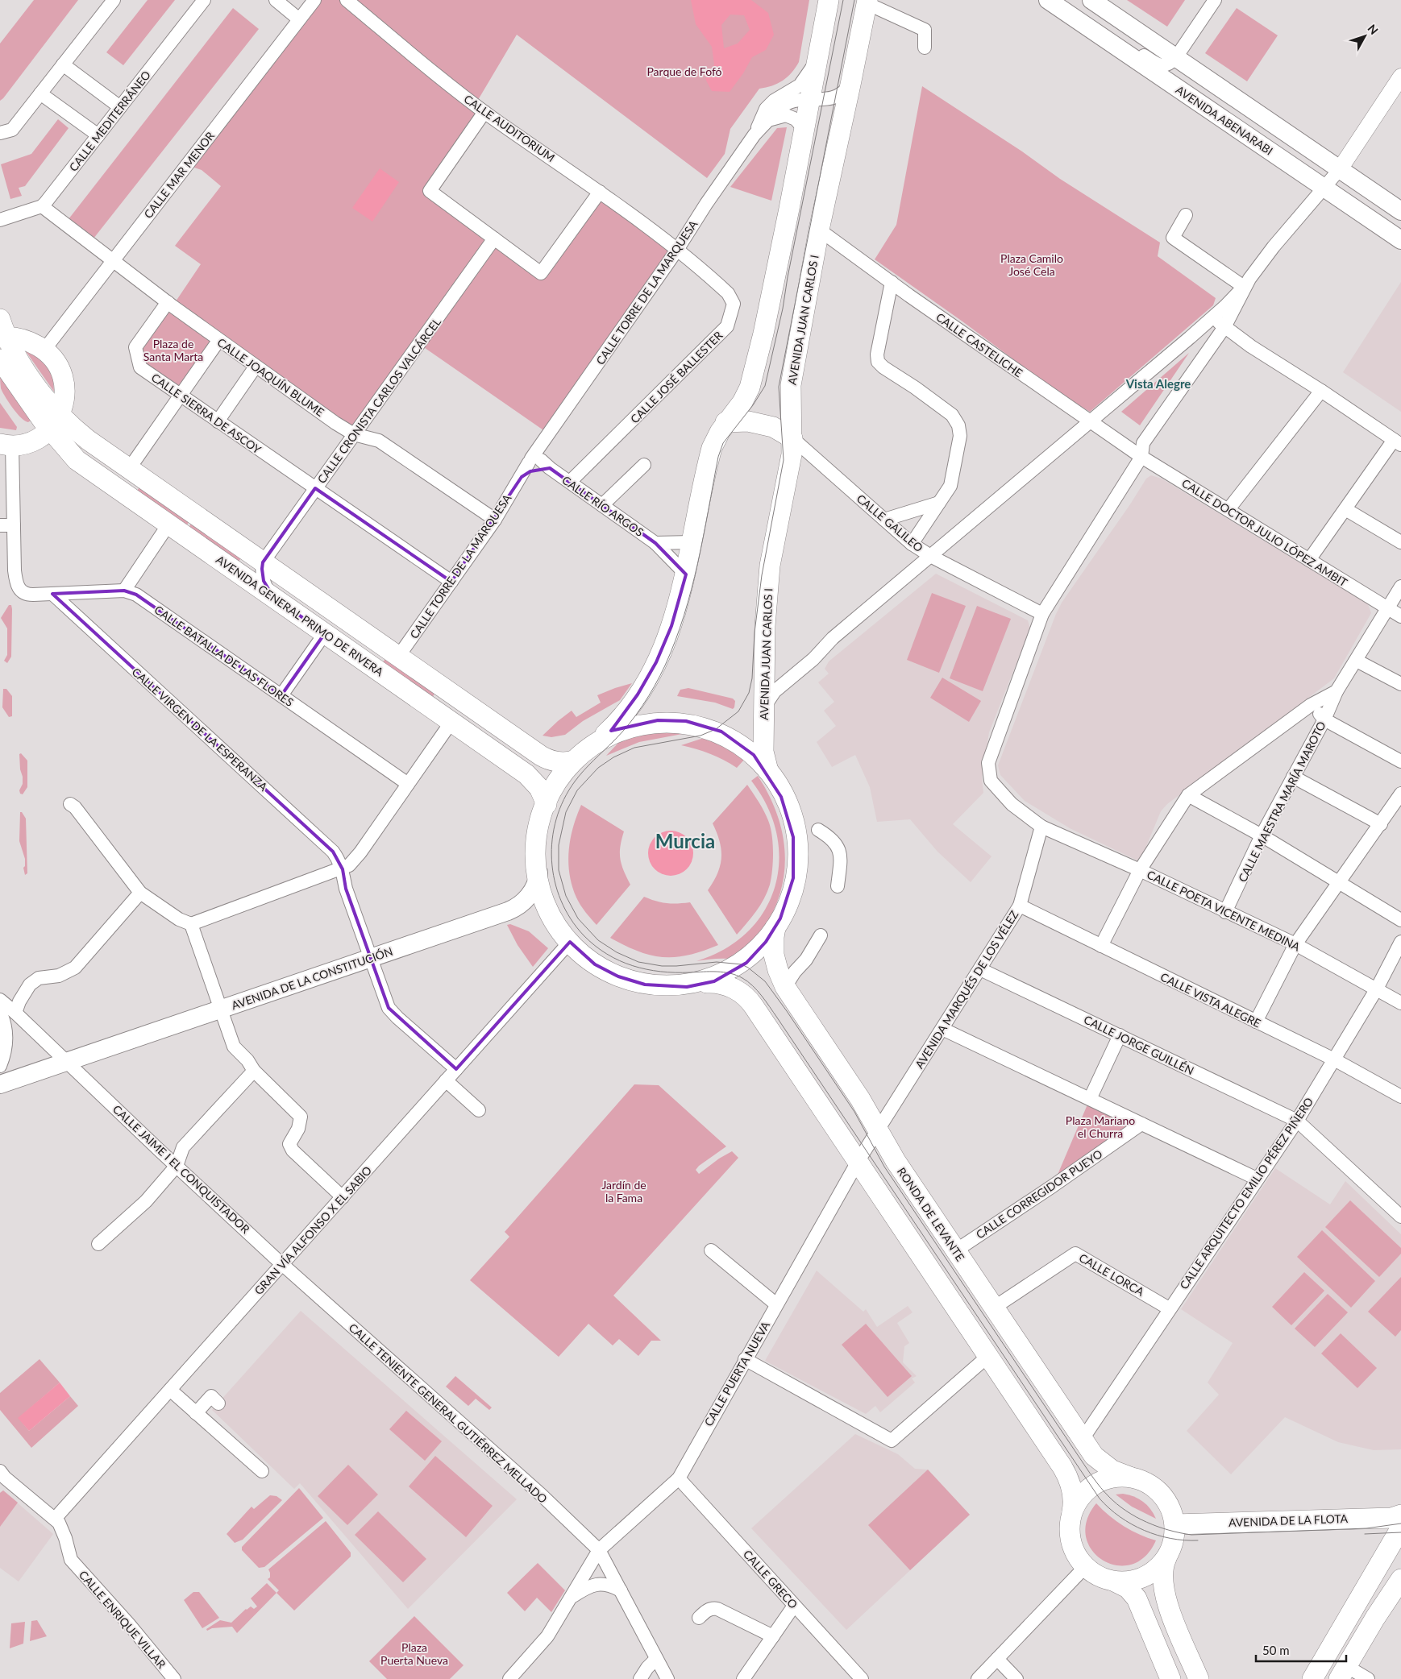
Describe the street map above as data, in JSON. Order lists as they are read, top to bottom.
{
  "streets": {
    "main road": [
      "AVENIDA ABENARABI",
      "AVENIDA JUAN CARLOS I",
      "AVENIDA GENERAL PRIMO DE RIVERA",
      "AVENIDA DE LA CONSTITUCIÓN",
      "RONDA DE LEVANTE",
      "AVENIDA DE LA FLOTA"
    ],
    "street": [
      "CALLE MEDITERRÁNEO",
      "CALLE AUDITORIUM",
      "CALLE MAR MENOR",
      "CALLE TORRE DE LA MARQUESA",
      "CALLE CASTELICHE",
      "CALLE JOAQUÍN BLUME",
      "CALLE JOSÉ BALLESTER",
      "CALLE CRONISTA CARLOS VALCÁRCEL",
      "CALLE SIERRA DE ASCOY",
      "CALLE RÍO ARGOS",
      "CALLE GALILEO",
      "CALLE DOCTOR JULIO LÓPEZ AMBIT",
      "CALLE BATALLA DE LAS FLORES",
      "CALLE VIRGEN DE LA ESPERANZA",
      "CALLE MAESTRA MARÍA MAROTO",
      "CALLE POETA VICENTE MEDINA",
      "AVENIDA MARQUÉS DE LOS VÉLEZ",
      "CALLE VISTA ALEGRE",
      "CALLE JORGE GUILLÉN",
      "CALLE JAIME I EL CONQUISTADOR",
      "CALLE ARQUITECTO EMILIO PÉREZ PIÑERO",
      "CALLE CORREGIDOR PUEYO",
      "GRAN VÍA ALFONSO X EL SABIO",
      "CALLE LORCA",
      "CALLE PUERTA NUEVA",
      "CALLE TENIENTE GENERAL GUTIÉRREZ MELLADO",
      "CALLE GRECO",
      "CALLE ENRIQUE VILLAR"
    ]
  },
  "crossings": [
    ["CALLE MEDITERRÁNEO", "CALLE JOAQUÍN BLUME"],
    ["CALLE AUDITORIUM", "CALLE TORRE DE LA MARQUESA"],
    ["CALLE AUDITORIUM", "CALLE JOSÉ BALLESTER"],
    ["CALLE MAR MENOR", "CALLE JOAQUÍN BLUME"],
    ["CALLE TORRE DE LA MARQUESA", "AVENIDA JUAN CARLOS I"],
    ["CALLE TORRE DE LA MARQUESA", "CALLE JOAQUÍN BLUME"],
    ["CALLE TORRE DE LA MARQUESA", "CALLE JOSÉ BALLESTER"],
    ["CALLE TORRE DE LA MARQUESA", "CALLE SIERRA DE ASCOY"],
    ["CALLE TORRE DE LA MARQUESA", "CALLE RÍO ARGOS"],
    ["CALLE TORRE DE LA MARQUESA", "AVENIDA GENERAL PRIMO DE RIVERA"],
    ["AVENIDA JUAN CARLOS I", "CALLE CASTELICHE"],
    ["AVENIDA JUAN CARLOS I", "CALLE GALILEO"],
    ["CALLE CASTELICHE", "CALLE DOCTOR JULIO LÓPEZ AMBIT"],
    ["CALLE JOAQUÍN BLUME", "CALLE CRONISTA CARLOS VALCÁRCEL"],
    ["CALLE JOAQUÍN BLUME", "CALLE SIERRA DE ASCOY"],
    ["CALLE JOSÉ BALLESTER", "CALLE RÍO ARGOS"],
    ["CALLE CRONISTA CARLOS VALCÁRCEL", "CALLE SIERRA DE ASCOY"],
    ["CALLE CRONISTA CARLOS VALCÁRCEL", "AVENIDA GENERAL PRIMO DE RIVERA"],
    ["CALLE DOCTOR JULIO LÓPEZ AMBIT", "CALLE MAESTRA MARÍA MAROTO"],
    ["CALLE BATALLA DE LAS FLORES", "CALLE VIRGEN DE LA ESPERANZA"],
    ["CALLE MAESTRA MARÍA MAROTO", "CALLE POETA VICENTE MEDINA"],
    ["CALLE POETA VICENTE MEDINA", "AVENIDA MARQUÉS DE LOS VÉLEZ"],
    ["CALLE POETA VICENTE MEDINA", "CALLE ARQUITECTO EMILIO PÉREZ PIÑERO"],
    ["AVENIDA DE LA CONSTITUCIÓN", "CALLE JAIME I EL CONQUISTADOR"],
    ["AVENIDA MARQUÉS DE LOS VÉLEZ", "CALLE VISTA ALEGRE"],
    ["AVENIDA MARQUÉS DE LOS VÉLEZ", "CALLE JORGE GUILLÉN"],
    ["AVENIDA MARQUÉS DE LOS VÉLEZ", "RONDA DE LEVANTE"],
    ["AVENIDA MARQUÉS DE LOS VÉLEZ", "CALLE PUERTA NUEVA"],
    ["CALLE VISTA ALEGRE", "CALLE ARQUITECTO EMILIO PÉREZ PIÑERO"],
    ["CALLE JORGE GUILLÉN", "CALLE ARQUITECTO EMILIO PÉREZ PIÑERO"],
    ["CALLE JAIME I EL CONQUISTADOR", "GRAN VÍA ALFONSO X EL SABIO"],
    ["CALLE JAIME I EL CONQUISTADOR", "CALLE TENIENTE GENERAL GUTIÉRREZ MELLADO"],
    ["CALLE ARQUITECTO EMILIO PÉREZ PIÑERO", "RONDA DE LEVANTE"],
    ["CALLE ARQUITECTO EMILIO PÉREZ PIÑERO", "CALLE LORCA"],
    ["CALLE CORREGIDOR PUEYO", "RONDA DE LEVANTE"],
    ["RONDA DE LEVANTE", "CALLE LORCA"],
    ["RONDA DE LEVANTE", "CALLE PUERTA NUEVA"],
    ["RONDA DE LEVANTE", "AVENIDA DE LA FLOTA"],
    ["GRAN VÍA ALFONSO X EL SABIO", "CALLE ENRIQUE VILLAR"],
    ["CALLE PUERTA NUEVA", "CALLE TENIENTE GENERAL GUTIÉRREZ MELLADO"],
    ["CALLE PUERTA NUEVA", "CALLE GRECO"]
  ],
  "districts": ["Vista Alegre", "Murcia"],
  "parks": [
    "Parque de Fofó",
    "Plaza Camilo José Cela",
    "Plaza de Santa Marta",
    "Plaza Mariano el Churra",
    "Jardín de la Fama",
    "Plaza Puerta Nueva"
  ],
  "scale_bar": "50 m",
  "north": "top right"
}
